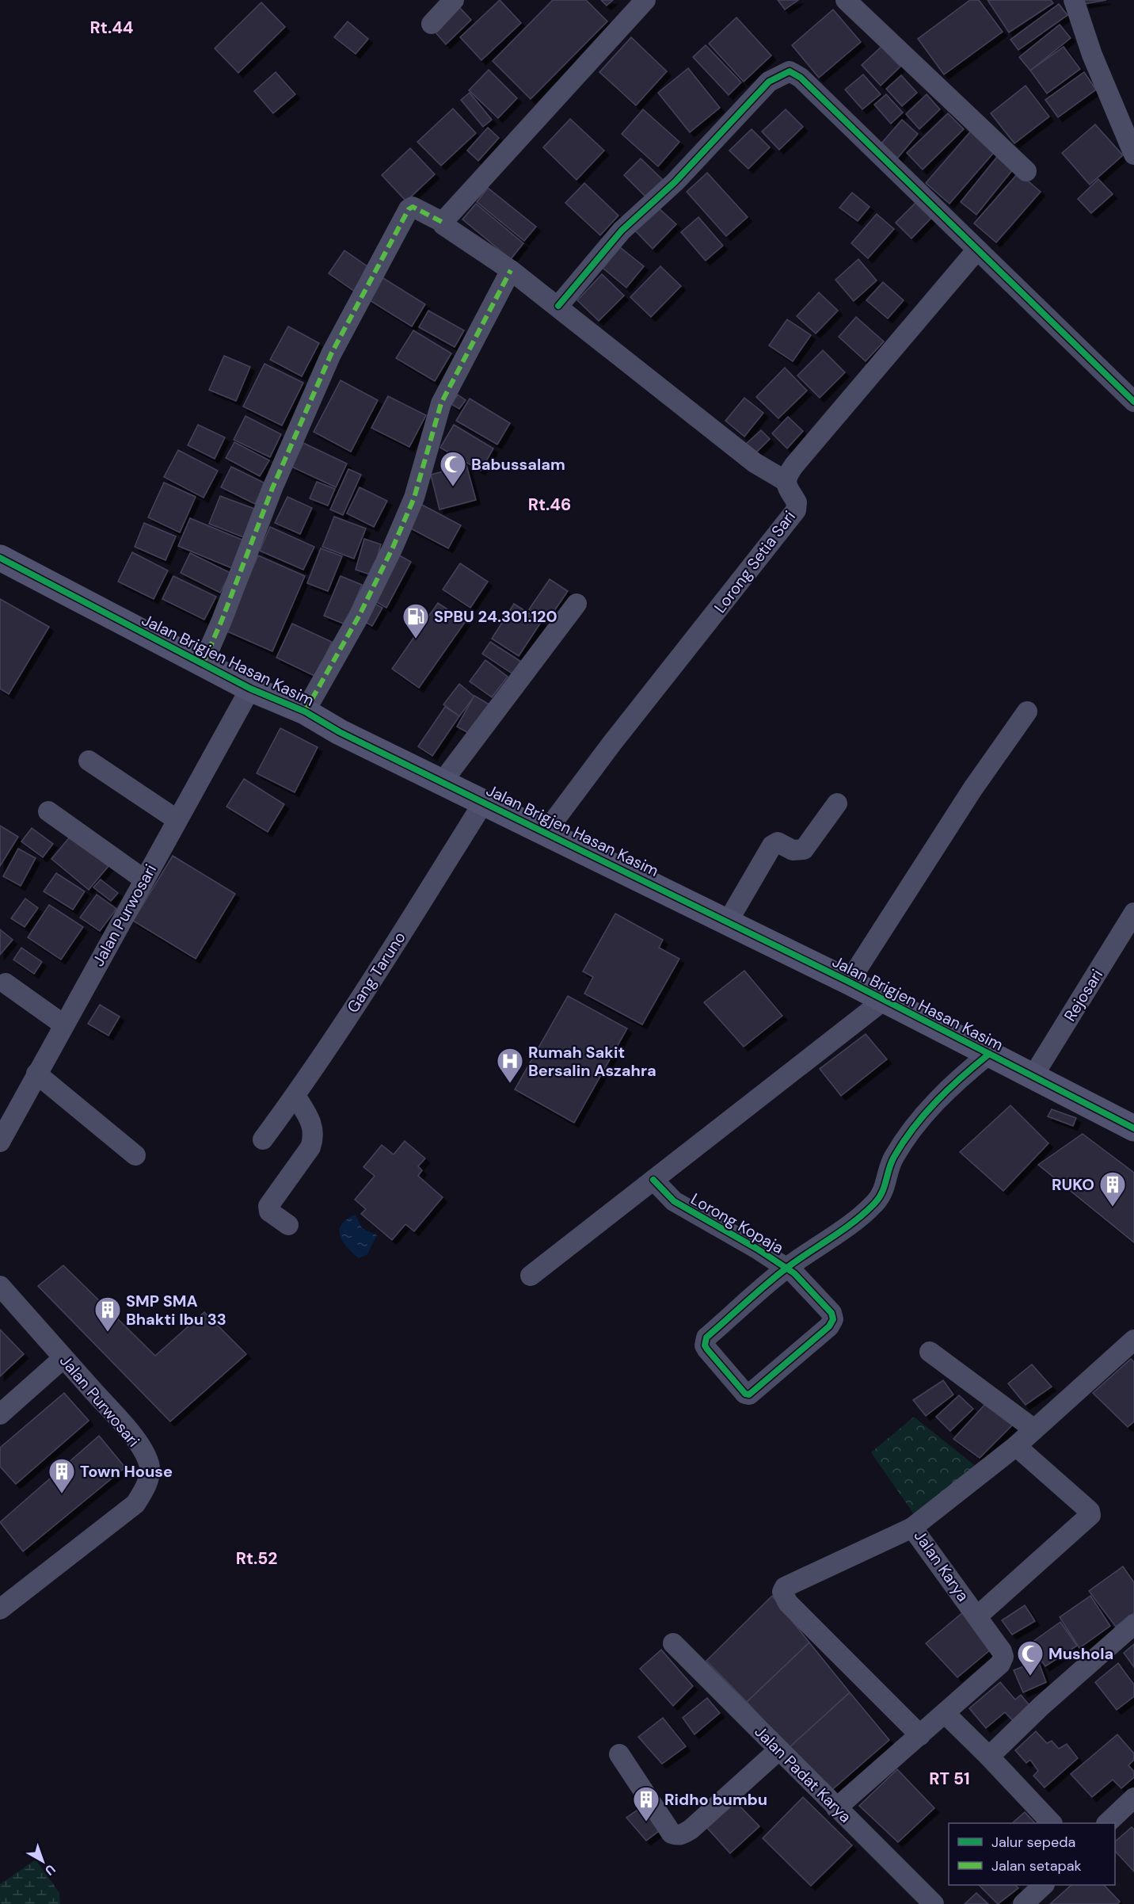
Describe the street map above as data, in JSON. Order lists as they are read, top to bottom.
{
  "streets": {
    "street": [
      "Lorong Setia Sari",
      "Jalan Brigjen Hasan Kasim",
      "Jalan Purwosari",
      "Gang Taruno",
      "Rejosari",
      "Lorong Kopaja",
      "Jalan Karya",
      "Jalan Padat Karya"
    ]
  },
  "crossings": [
    ["Lorong Setia Sari", "Jalan Brigjen Hasan Kasim"],
    ["Jalan Brigjen Hasan Kasim", "Jalan Purwosari"],
    ["Jalan Brigjen Hasan Kasim", "Gang Taruno"],
    ["Jalan Brigjen Hasan Kasim", "Rejosari"],
    ["Jalan Karya", "Jalan Padat Karya"]
  ],
  "districts": [
    "Rt.44",
    "Rt.46",
    "Rt.52",
    "RT 51"
  ],
  "places": {
    "mosque": ["Babussalam", "Mushola"],
    "fuel station": ["SPBU 24.301.120"],
    "hospital": ["Rumah Sakit Bersalin Aszahra"],
    "building": [
      "RUKO",
      "SMP SMA Bhakti Ibu 33",
      "Town House",
      "Ridho bumbu"
    ]
  },
  "legend": ["Jalur sepeda", "Jalan setapak"],
  "north": "bottom right"
}
